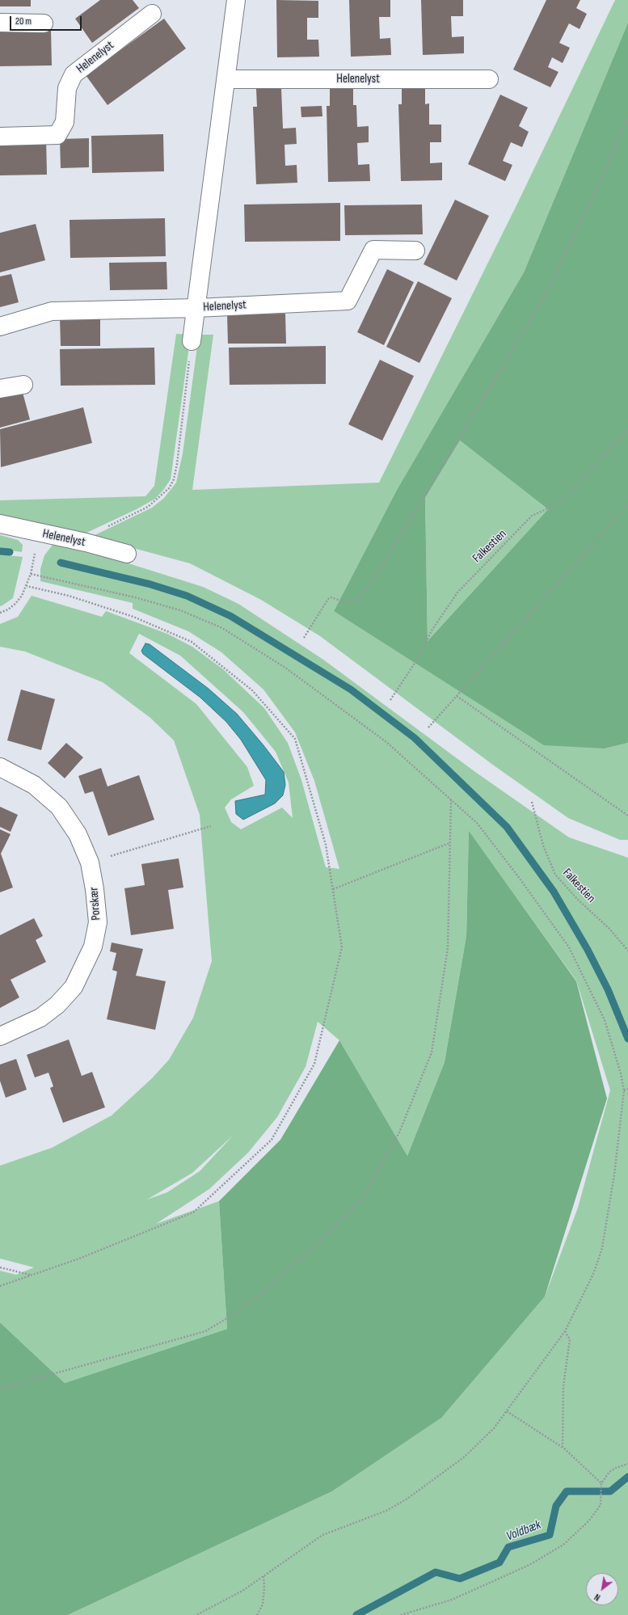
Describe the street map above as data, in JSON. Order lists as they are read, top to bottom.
{
  "streets": {
    "street": ["Helenelyst", "Porskær"],
    "path": ["Falkestien"]
  },
  "water": ["Voldbæk"],
  "scale_bar": "20 m",
  "north": "bottom left"
}
